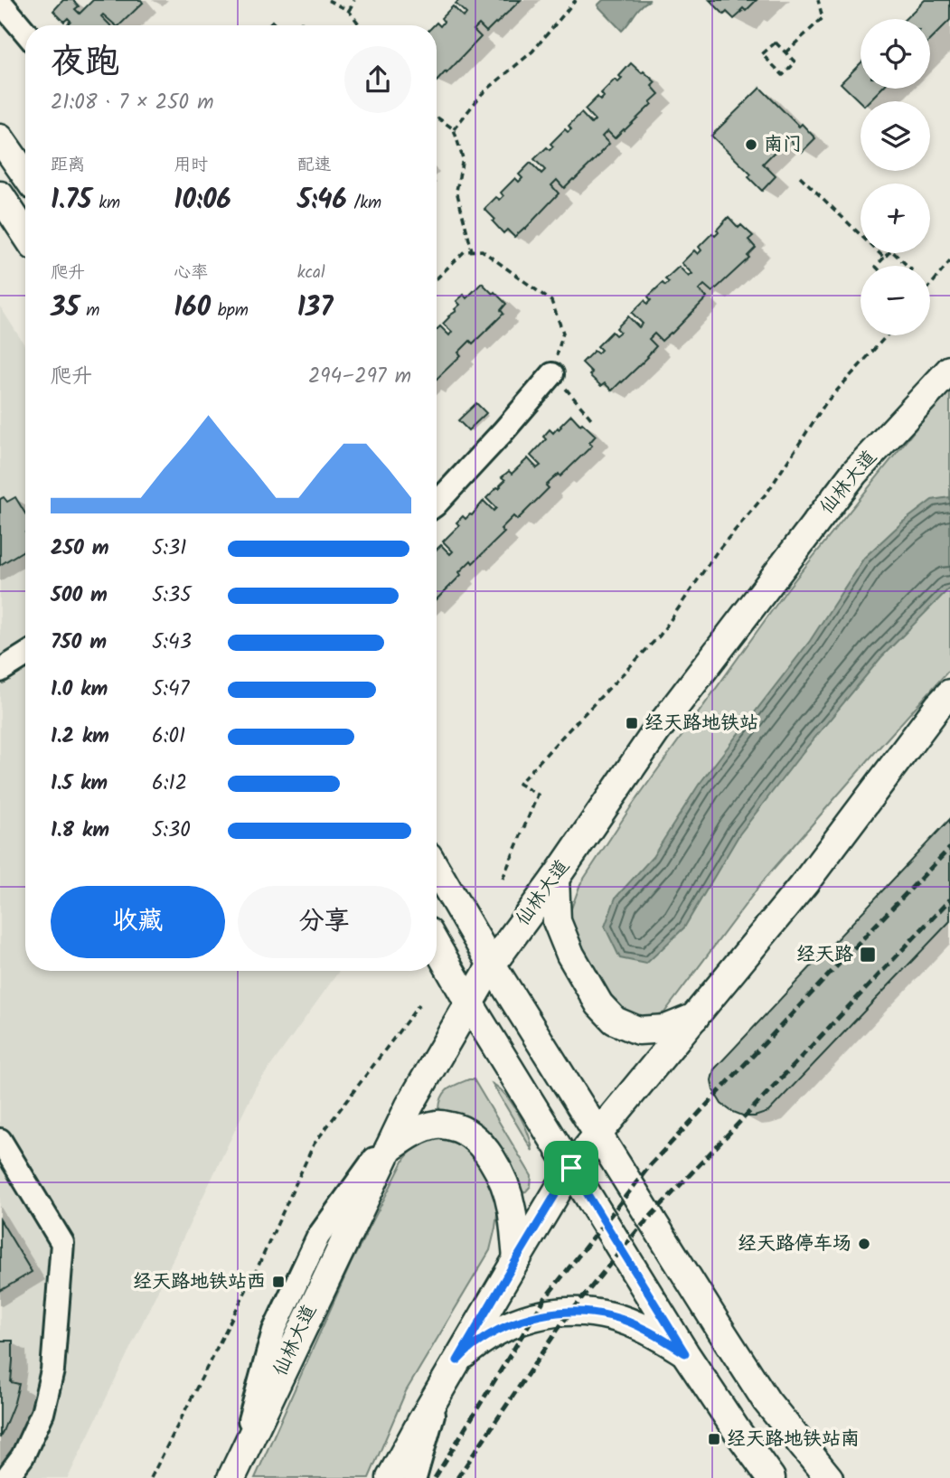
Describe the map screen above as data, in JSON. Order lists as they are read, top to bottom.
{
  "streets": {
    "main road": ["仙林大道"]
  },
  "places": {
    "other": ["南门", "经天路停车场"],
    "transit": [
      "经天路地铁站",
      "经天路",
      "经天路地铁站西",
      "经天路地铁站南"
    ]
  },
  "page": {
    "map_buttons": ["+", "−"],
    "heading": ["夜跑", "21:08 · 7 × 250 m"],
    "stats": [
      ["距离", "1.75 km"],
      ["用时", "10:06"],
      ["配速", "5:46 /km"],
      ["爬升", "35 m"],
      ["心率", "160 bpm"],
      ["kcal", "137"]
    ],
    "chart": ["爬升", "294–297 m"],
    "list": [
      {
        "name": "250 m",
        "note": "5:31"
      },
      {
        "name": "500 m",
        "note": "5:35"
      },
      {
        "name": "750 m",
        "note": "5:43"
      },
      {
        "name": "1.0 km",
        "note": "5:47"
      },
      {
        "name": "1.2 km",
        "note": "6:01"
      },
      {
        "name": "1.5 km",
        "note": "6:12"
      },
      {
        "name": "1.8 km",
        "note": "5:30"
      }
    ],
    "buttons": ["收藏", "分享"]
  }
}
